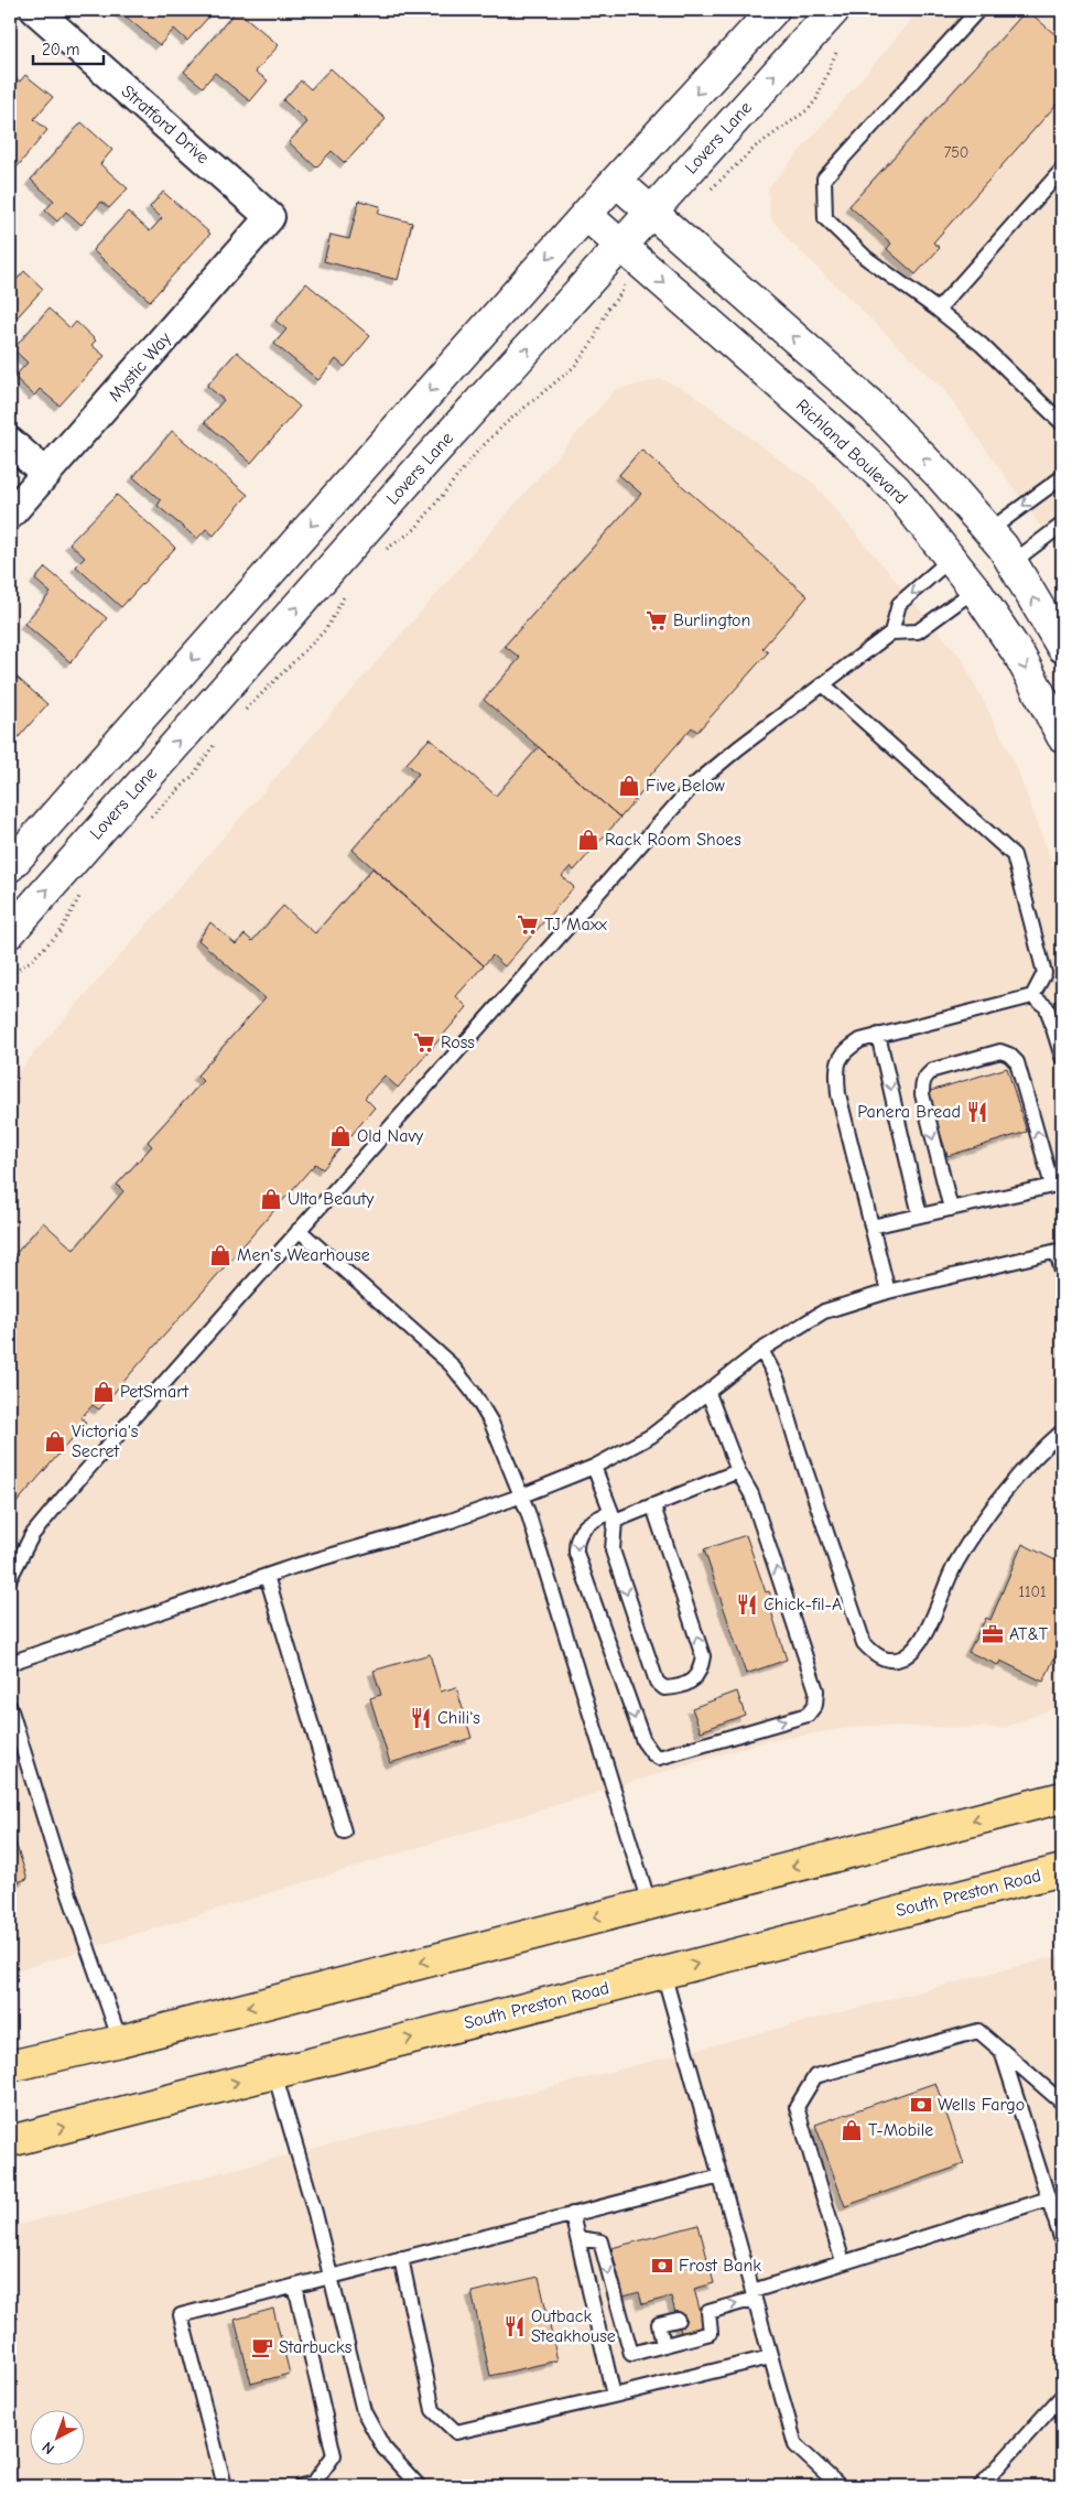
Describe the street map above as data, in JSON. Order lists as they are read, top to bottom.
{
  "streets": {
    "main road": ["South Preston Road"],
    "street": [
      "Stratford Drive",
      "Lovers Lane",
      "Mystic Way",
      "Richland Boulevard"
    ]
  },
  "crossings": [
    ["Stratford Drive", "Mystic Way"],
    ["Lovers Lane", "Richland Boulevard"]
  ],
  "places": {
    "supermarket": ["Burlington", "TJ Maxx", "Ross"],
    "shop": [
      "Five Below",
      "Rack Room Shoes",
      "Old Navy",
      "Ulta Beauty",
      "Men's Wearhouse",
      "PetSmart",
      "Victoria's Secret",
      "T-Mobile"
    ],
    "restaurant": [
      "Panera Bread",
      "Chick-fil-A",
      "Chili's",
      "Outback Steakhouse"
    ],
    "office": ["AT&T"],
    "bank": ["Wells Fargo", "Frost Bank"],
    "cafe": ["Starbucks"]
  },
  "house_numbers": ["750", "1101"],
  "scale_bar": "20 m",
  "north": "bottom left"
}
